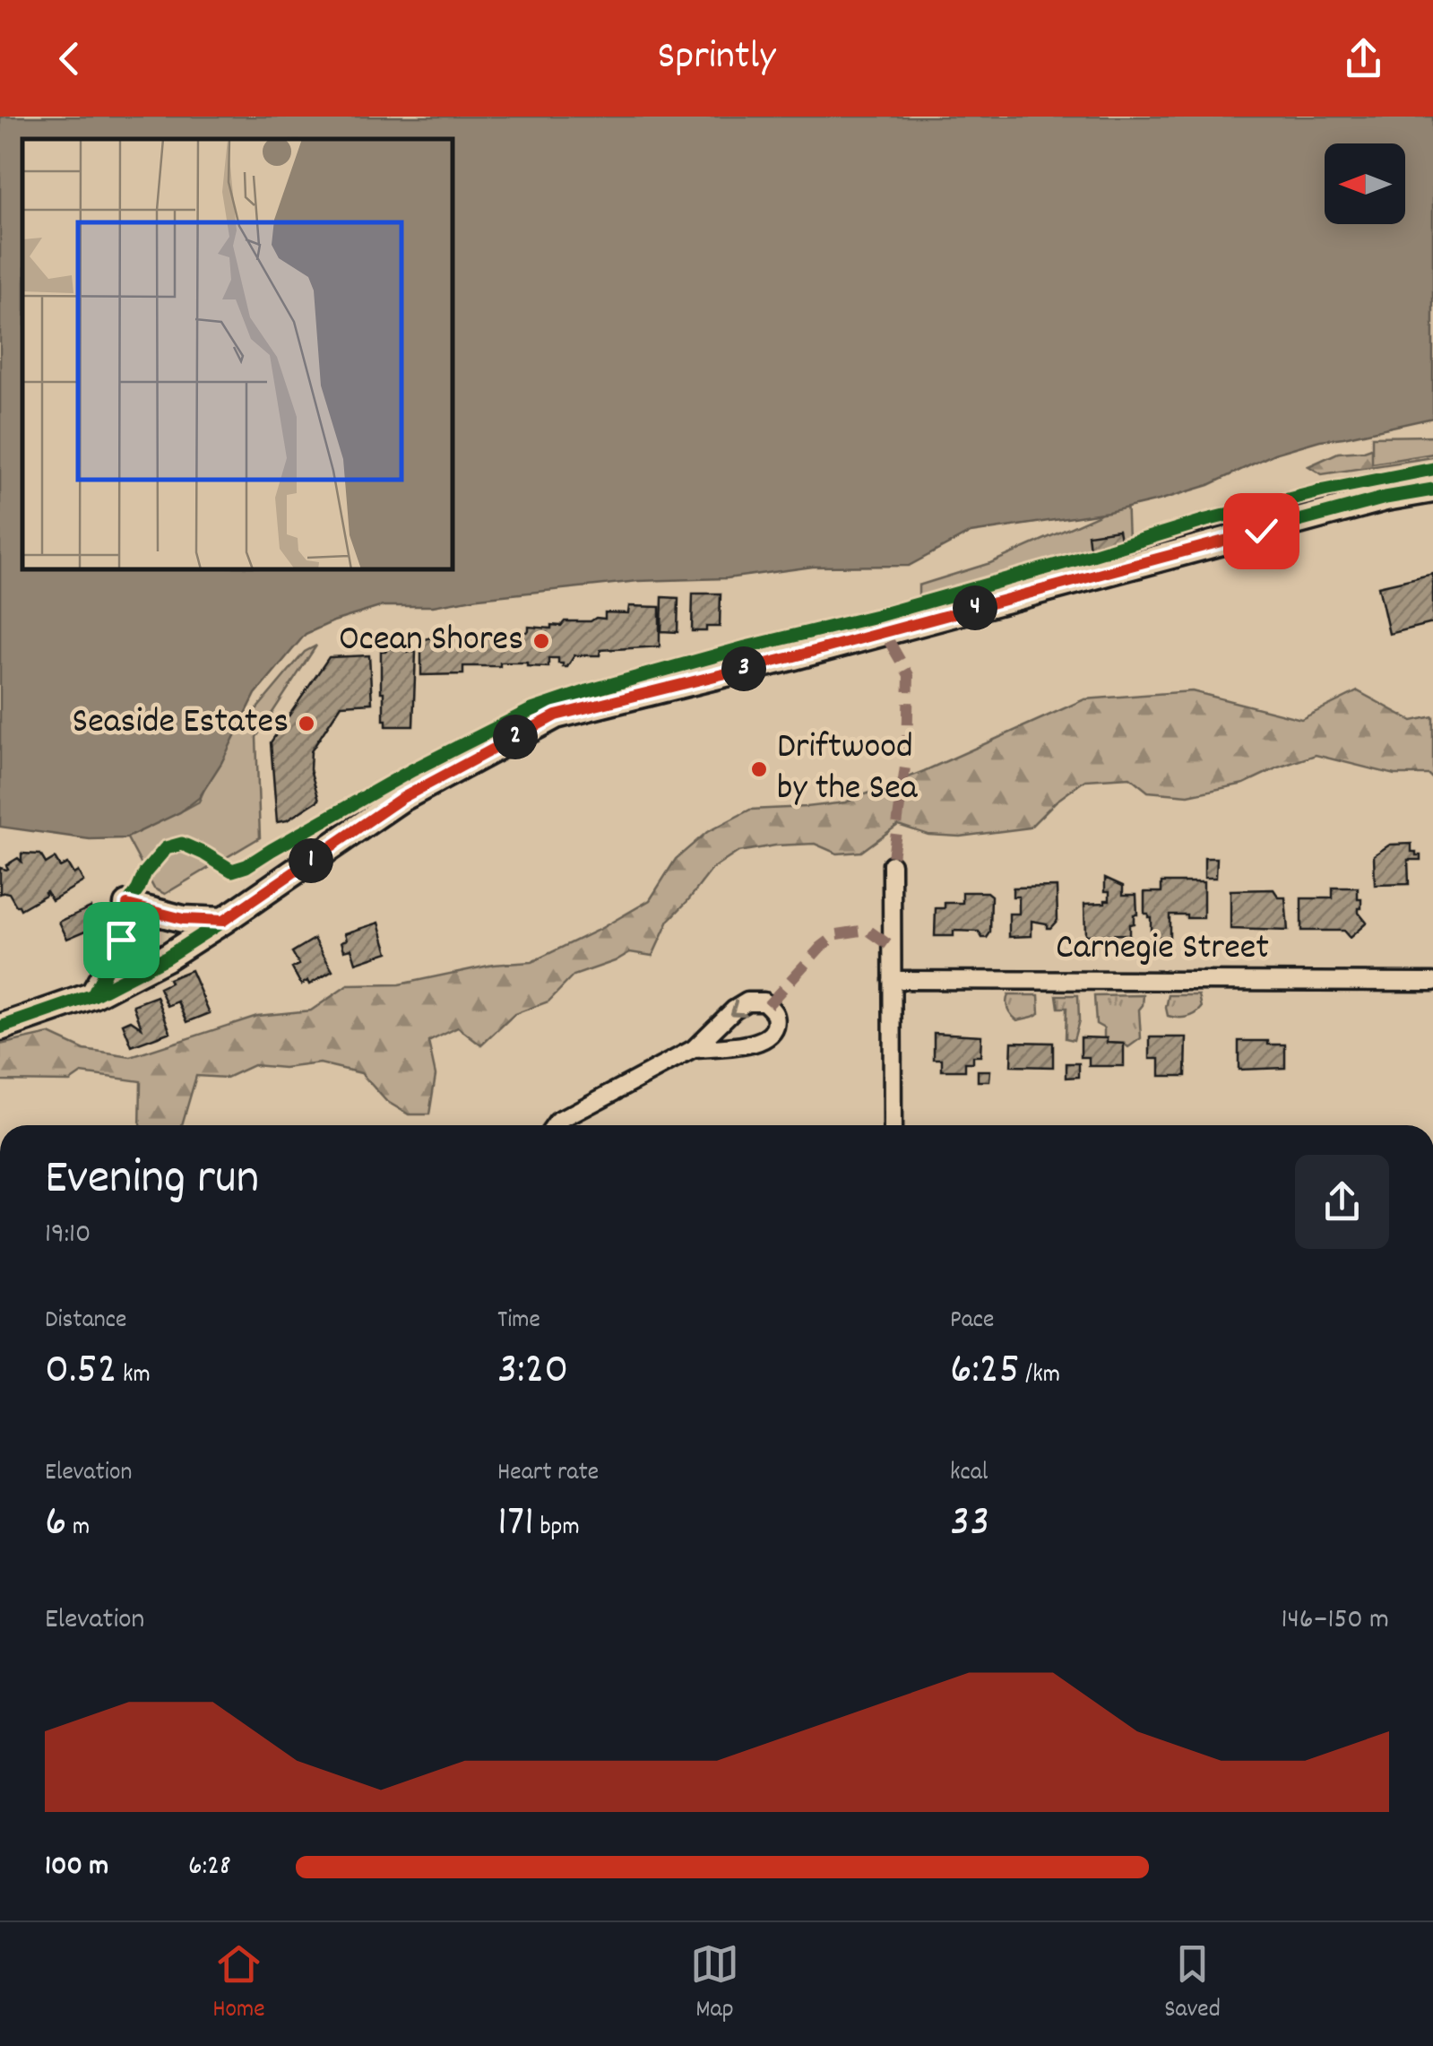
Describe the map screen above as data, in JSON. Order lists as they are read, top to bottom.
{
  "streets": {
    "street": ["Carnegie Street"]
  },
  "places": ["Ocean Shores", "Seaside Estates", "Driftwood by the Sea"],
  "north": "left",
  "page": {
    "header": "Sprintly",
    "pins": [
      "4",
      "3",
      "2",
      "1"
    ],
    "heading": ["Evening run", "19:10"],
    "stats": [
      ["Distance", "0.52 km"],
      ["Time", "3:20"],
      ["Pace", "6:25 /km"],
      ["Elevation", "6 m"],
      ["Heart rate", "171 bpm"],
      ["kcal", "33"]
    ],
    "chart": ["Elevation", "146–150 m"],
    "list": [
      {
        "name": "100 m",
        "note": "6:28"
      }
    ],
    "tabs": ["Home", "Map", "Saved"]
  }
}
